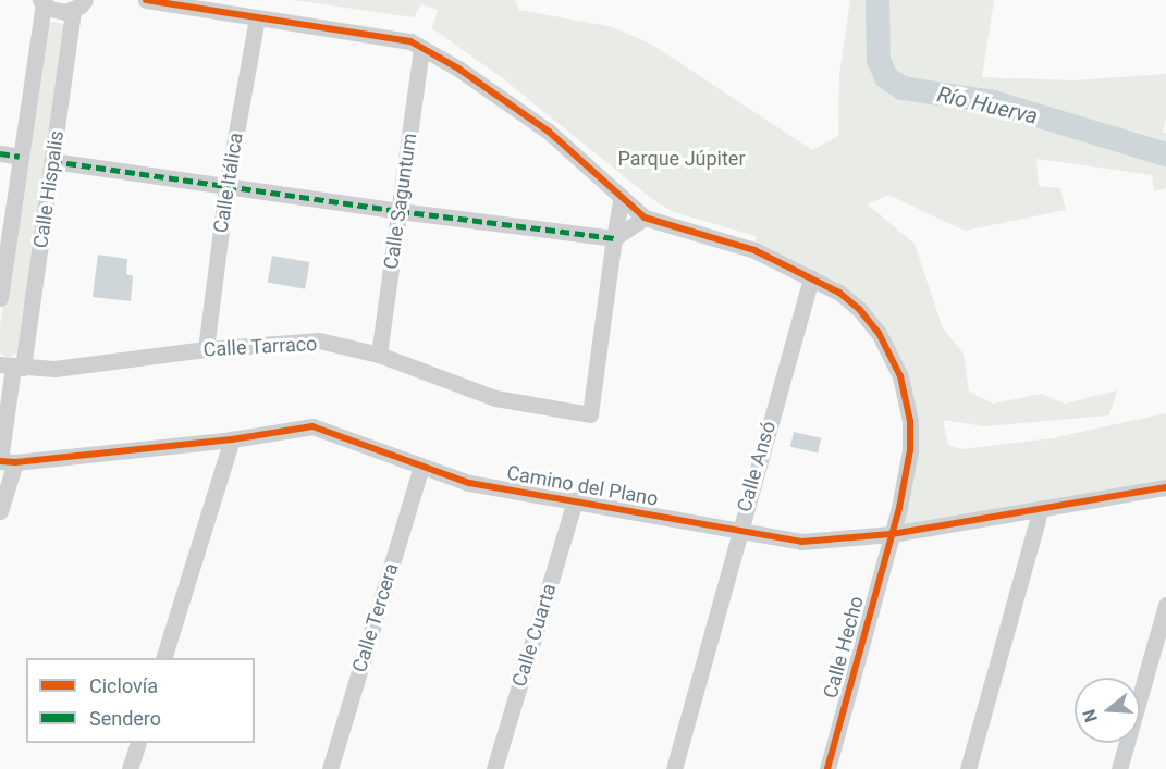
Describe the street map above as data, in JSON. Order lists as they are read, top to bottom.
{
  "streets": {
    "street": [
      "Calle Itálica",
      "Calle Hispalis",
      "Calle Saguntum",
      "Calle Tarraco",
      "Calle Ansó",
      "Camino del Plano",
      "Calle Tercera",
      "Calle Cuarta",
      "Calle Hecho"
    ]
  },
  "crossings": [
    ["Calle Itálica", "Calle Tarraco"],
    ["Calle Hispalis", "Calle Tarraco"],
    ["Calle Hispalis", "Camino del Plano"],
    ["Calle Saguntum", "Calle Tarraco"],
    ["Calle Ansó", "Camino del Plano"],
    ["Calle Ansó", "Calle Hecho"],
    ["Camino del Plano", "Calle Tercera"],
    ["Camino del Plano", "Calle Cuarta"],
    ["Camino del Plano", "Calle Hecho"]
  ],
  "water": ["Río Huerva"],
  "parks": ["Parque Júpiter"],
  "legend": ["Ciclovía", "Sendero"],
  "north": "left"
}
